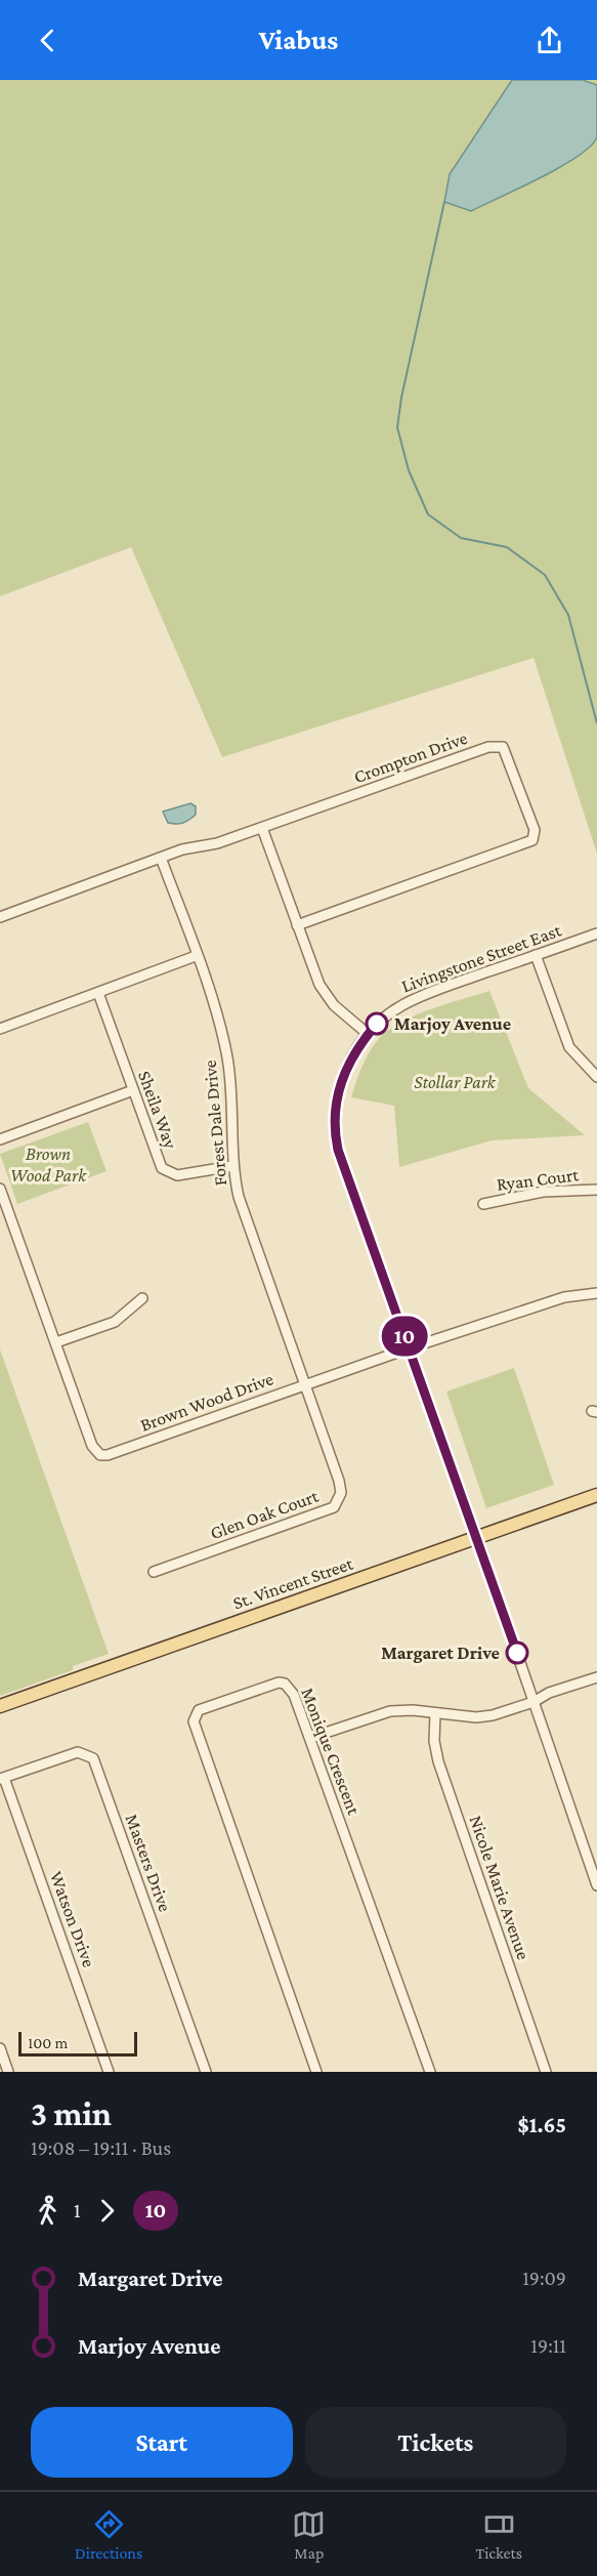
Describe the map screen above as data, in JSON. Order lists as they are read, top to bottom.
{
  "streets": {
    "main road": ["St. Vincent Street"],
    "street": [
      "Crompton Drive",
      "Livingstone Street East",
      "Sheila Way",
      "Forest Dale Drive",
      "Ryan Court",
      "Brown Wood Drive",
      "Glen Oak Court",
      "Monique Crescent",
      "Masters Drive",
      "Nicole Marie Avenue",
      "Watson Drive"
    ]
  },
  "crossings": [
    ["Crompton Drive", "Forest Dale Drive"],
    ["Livingstone Street East", "Brown Wood Drive"],
    ["Livingstone Street East", "St. Vincent Street"],
    ["Sheila Way", "Forest Dale Drive"],
    ["Forest Dale Drive", "Brown Wood Drive"],
    ["Forest Dale Drive", "Glen Oak Court"],
    ["Brown Wood Drive", "Glen Oak Court"],
    ["Masters Drive", "Watson Drive"]
  ],
  "parks": ["Stollar Park", "Brown Wood Park"],
  "places": ["Marjoy Avenue", "Margaret Drive"],
  "lines": ["bus line 10"],
  "scale_bar": "100 m",
  "page": {
    "header": "Viabus",
    "on_map": "10",
    "scale": "100 m",
    "heading": ["3 min", "19:08 – 19:11 · Bus", "$1.65"],
    "legs": ["1", "10"],
    "list": [
      {
        "name": "Margaret Drive",
        "value": "19:09"
      },
      {
        "name": "Marjoy Avenue",
        "value": "19:11"
      }
    ],
    "buttons": ["Start", "Tickets"],
    "tabs": ["Directions", "Map", "Tickets"]
  }
}
